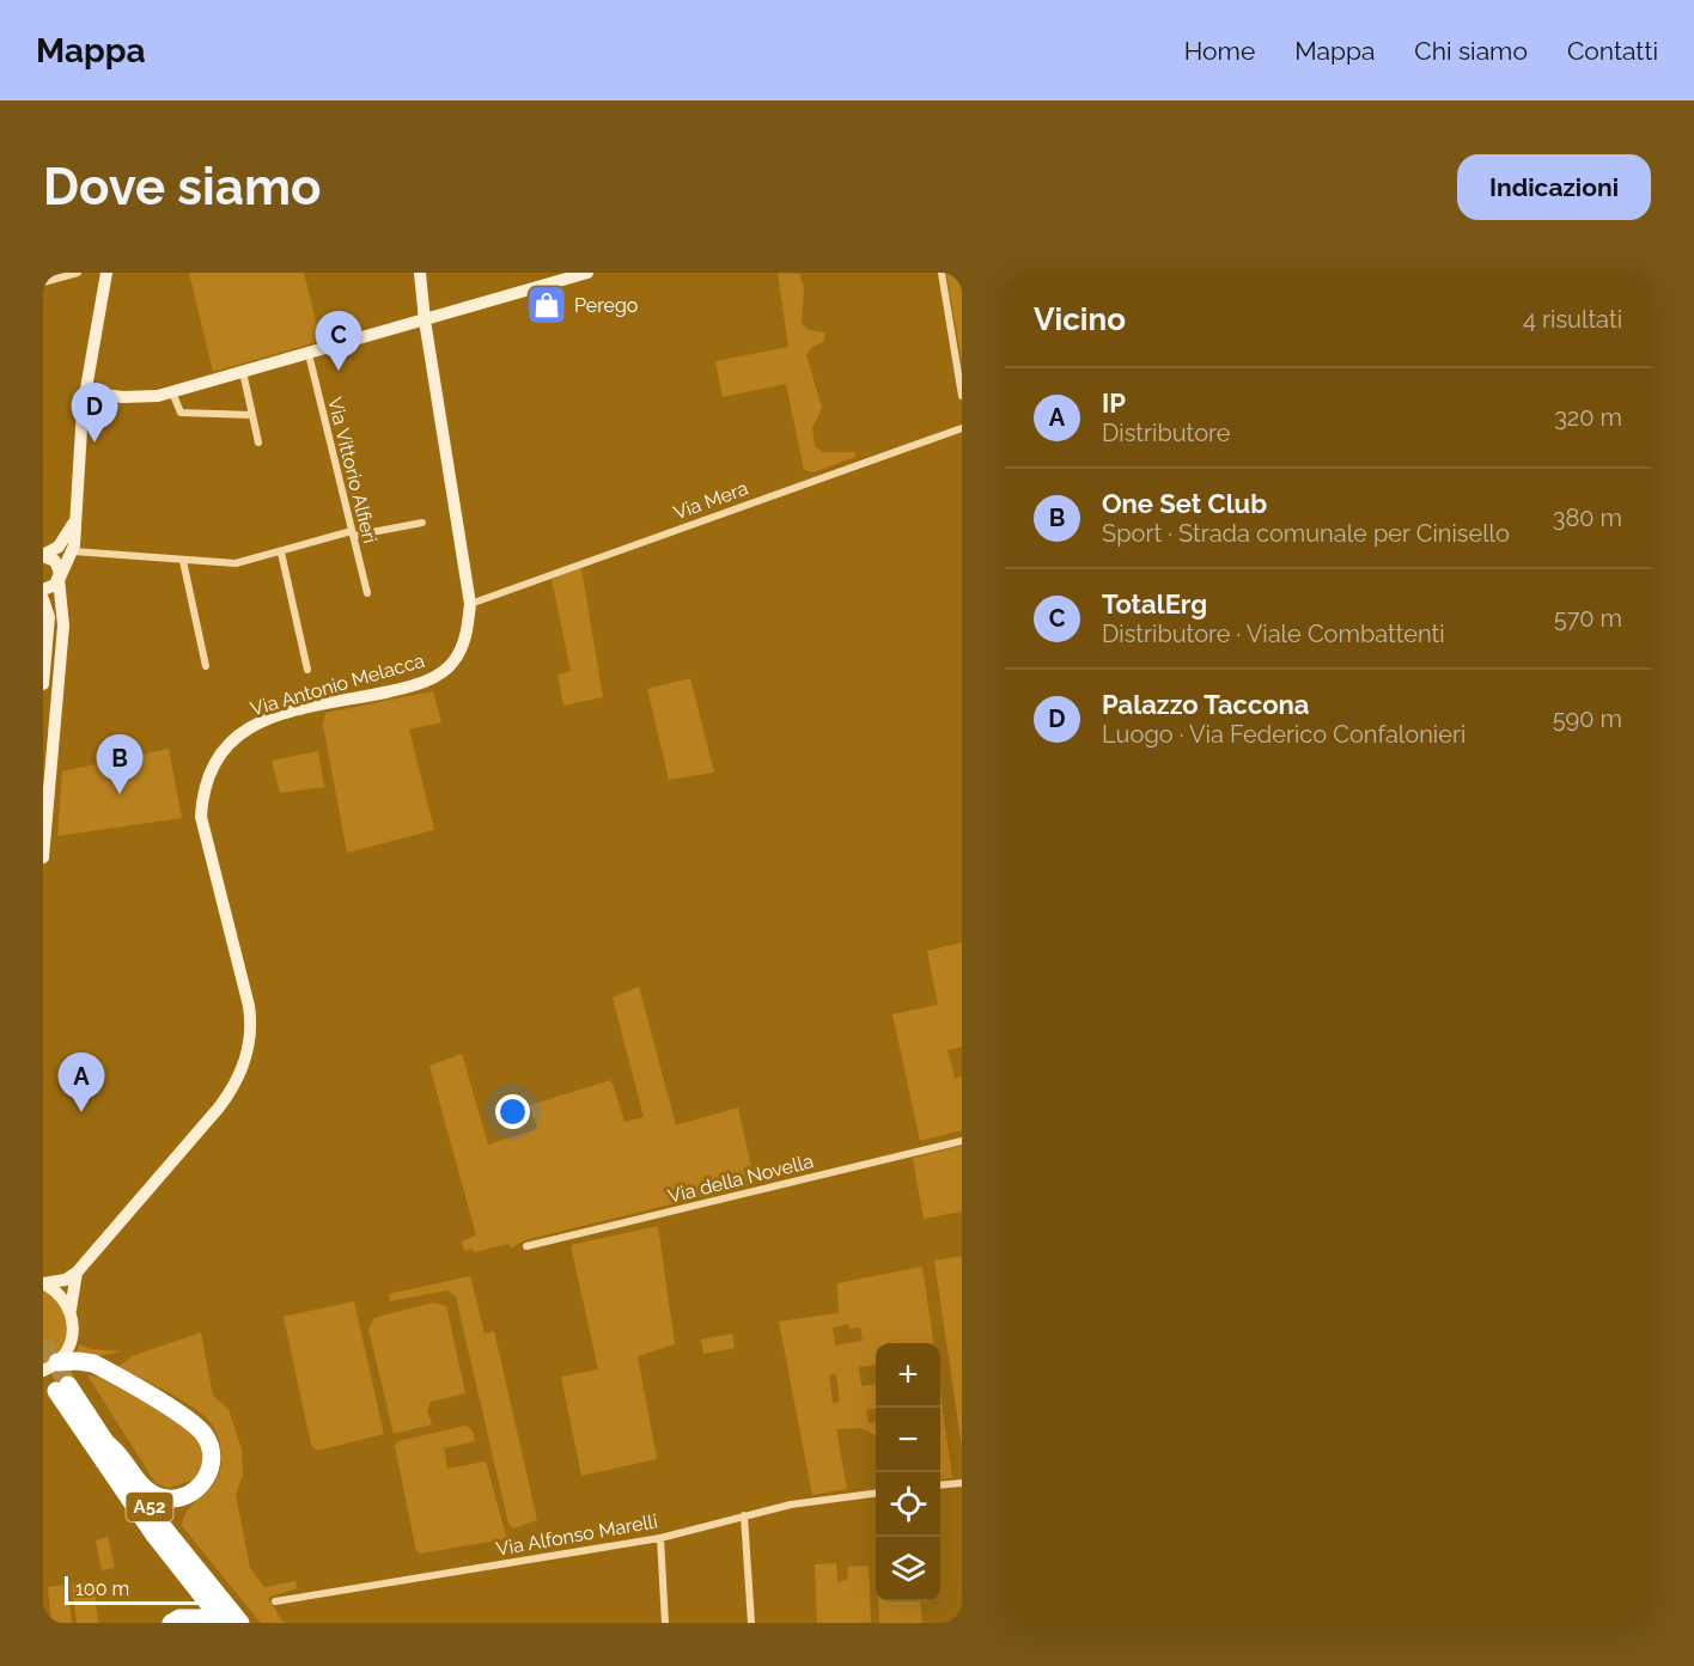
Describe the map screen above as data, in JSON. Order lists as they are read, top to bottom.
{
  "streets": {
    "highway": ["A52"],
    "main road": ["Via Antonio Melacca"],
    "street": [
      "Via Vittorio Alfieri",
      "Via Mera",
      "Via della Novella",
      "Via Alfonso Marelli"
    ]
  },
  "crossings": [
    ["Via Mera", "Via Antonio Melacca"]
  ],
  "places": {
    "shop": ["Perego"]
  },
  "scale_bar": "100 m",
  "page": {
    "header": "Mappa",
    "nav": [
      "Home",
      "Mappa",
      "Chi siamo",
      "Contatti"
    ],
    "buttons": "Indicazioni",
    "title": "Dove siamo",
    "heading": ["Vicino", "4 risultati"],
    "pins": [
      "C",
      "D",
      "B",
      "A"
    ],
    "list": [
      {
        "mark": "A",
        "name": "IP",
        "note": "Distributore",
        "value": "320 m"
      },
      {
        "mark": "B",
        "name": "One Set Club",
        "note": "Sport · Strada comunale per Cinisello",
        "value": "380 m"
      },
      {
        "mark": "C",
        "name": "TotalErg",
        "note": "Distributore · Viale Combattenti",
        "value": "570 m"
      },
      {
        "mark": "D",
        "name": "Palazzo Taccona",
        "note": "Luogo · Via Federico Confalonieri",
        "value": "590 m"
      }
    ],
    "map_buttons": ["+", "−"],
    "scale": "100 m"
  }
}
